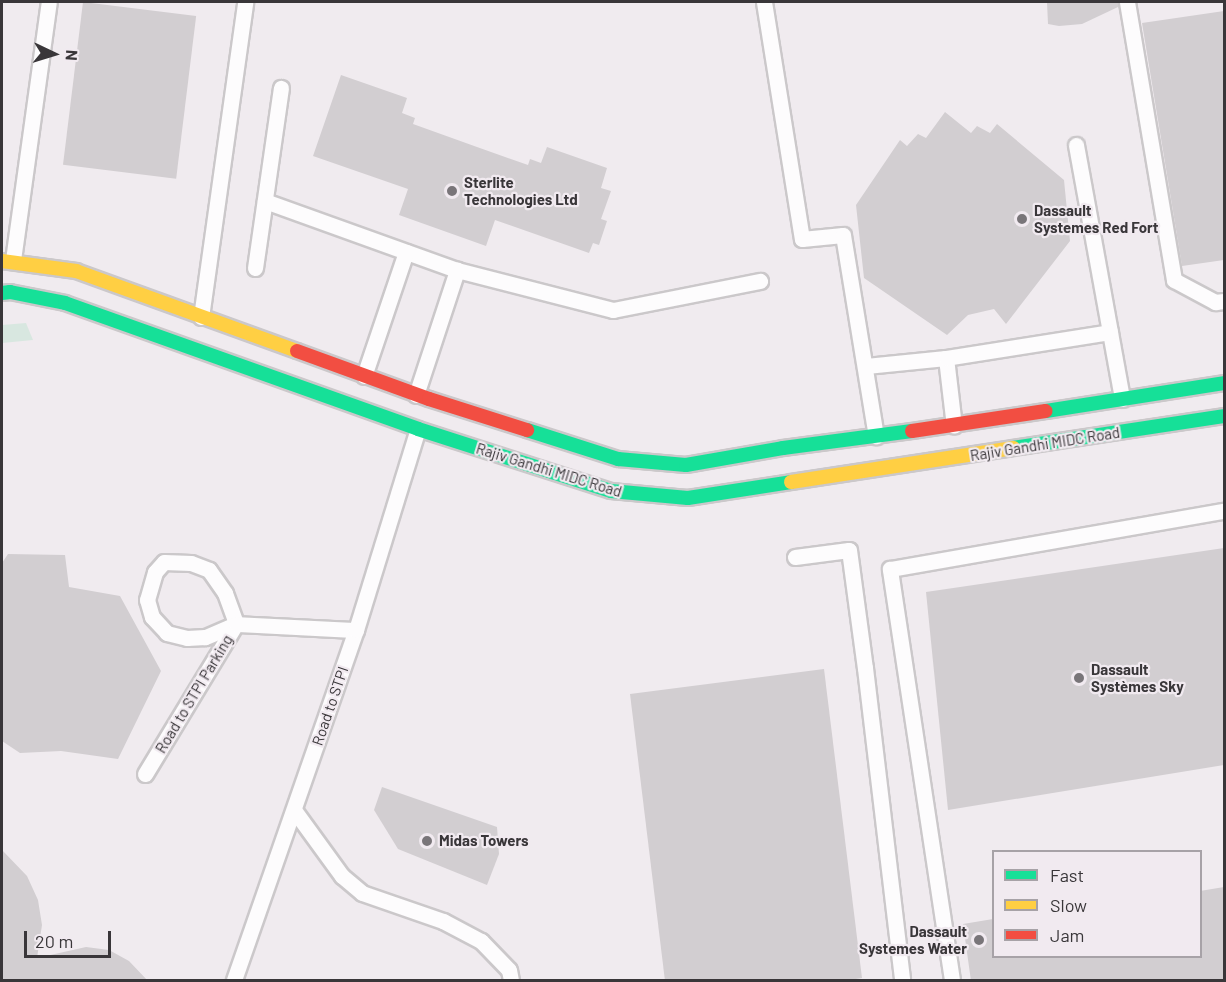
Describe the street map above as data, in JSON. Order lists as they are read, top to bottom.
{
  "streets": {
    "main road": ["Rajiv Gandhi MIDC Road"],
    "lane": ["Road to STPI Parking", "Road to STPI"]
  },
  "crossings": [
    ["Rajiv Gandhi MIDC Road", "Road to STPI"],
    ["Road to STPI Parking", "Road to STPI"]
  ],
  "places": [
    "Sterlite Technologies Ltd",
    "Dassault Systemes Red Fort",
    "Dassault Systèmes Sky",
    "Midas Towers",
    "Dassault Systemes Water"
  ],
  "legend": ["Fast", "Slow", "Jam"],
  "scale_bar": "20 m",
  "north": "right"
}
